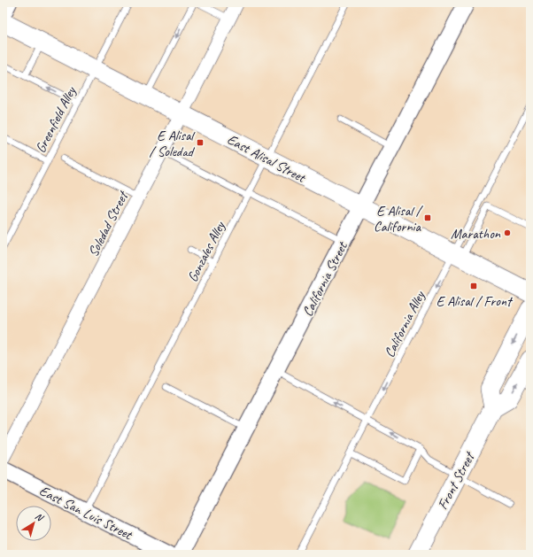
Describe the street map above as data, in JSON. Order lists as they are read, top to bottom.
{
  "streets": {
    "main road": ["East Alisal Street", "Front Street"],
    "street": ["Soledad Street", "California Street", "East San Luis Street"],
    "lane": ["Greenfield Alley", "Gonzales Alley", "California Alley"]
  },
  "crossings": [
    ["Greenfield Alley", "East Alisal Street"],
    ["East Alisal Street", "Soledad Street"],
    ["East Alisal Street", "Gonzales Alley"],
    ["East Alisal Street", "California Street"],
    ["East Alisal Street", "California Alley"],
    ["Gonzales Alley", "East San Luis Street"]
  ],
  "one_way": ["California Alley"],
  "places": {
    "transit": ["E Alisal / Soledad", "E Alisal / California", "E Alisal / Front"],
    "other": ["Marathon"]
  },
  "north": "top right"
}
